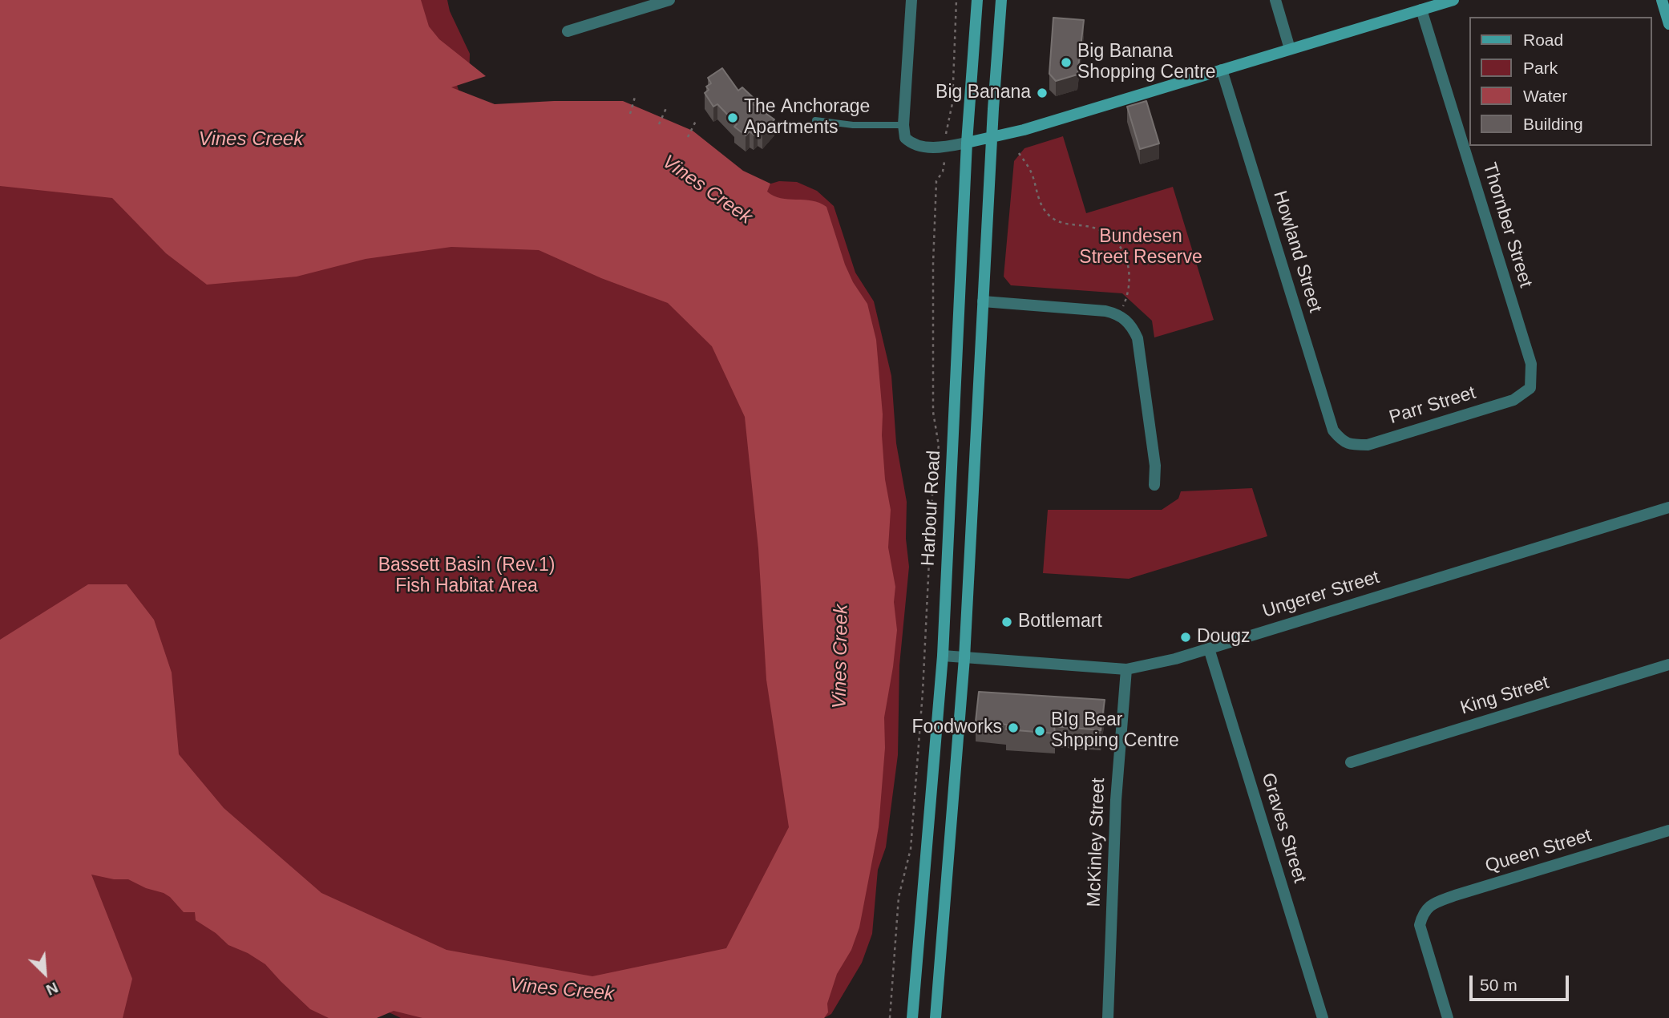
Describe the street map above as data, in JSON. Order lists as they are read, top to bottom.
{
  "streets": {
    "main road": ["Harbour Road"],
    "street": [
      "Thornber Street",
      "Howland Street",
      "Parr Street",
      "Ungerer Street",
      "King Street",
      "Graves Street",
      "McKinley Street",
      "Queen Street"
    ]
  },
  "crossings": [
    ["Thornber Street", "Parr Street"],
    ["Howland Street", "Parr Street"],
    ["Harbour Road", "Ungerer Street"],
    ["Ungerer Street", "Graves Street"],
    ["Ungerer Street", "McKinley Street"]
  ],
  "water": ["Vines Creek"],
  "parks": ["Bundesen Street Reserve", "Bassett Basin (Rev.1) Fish Habitat Area"],
  "places": [
    "Big Banana Shopping Centre",
    "Big Banana",
    "The Anchorage Apartments",
    "Bottlemart",
    "Dougz",
    "Foodworks",
    "BIg Bear Shpping Centre"
  ],
  "legend": [
    "Road",
    "Park",
    "Water",
    "Building"
  ],
  "scale_bar": "50 m",
  "north": "bottom right"
}
